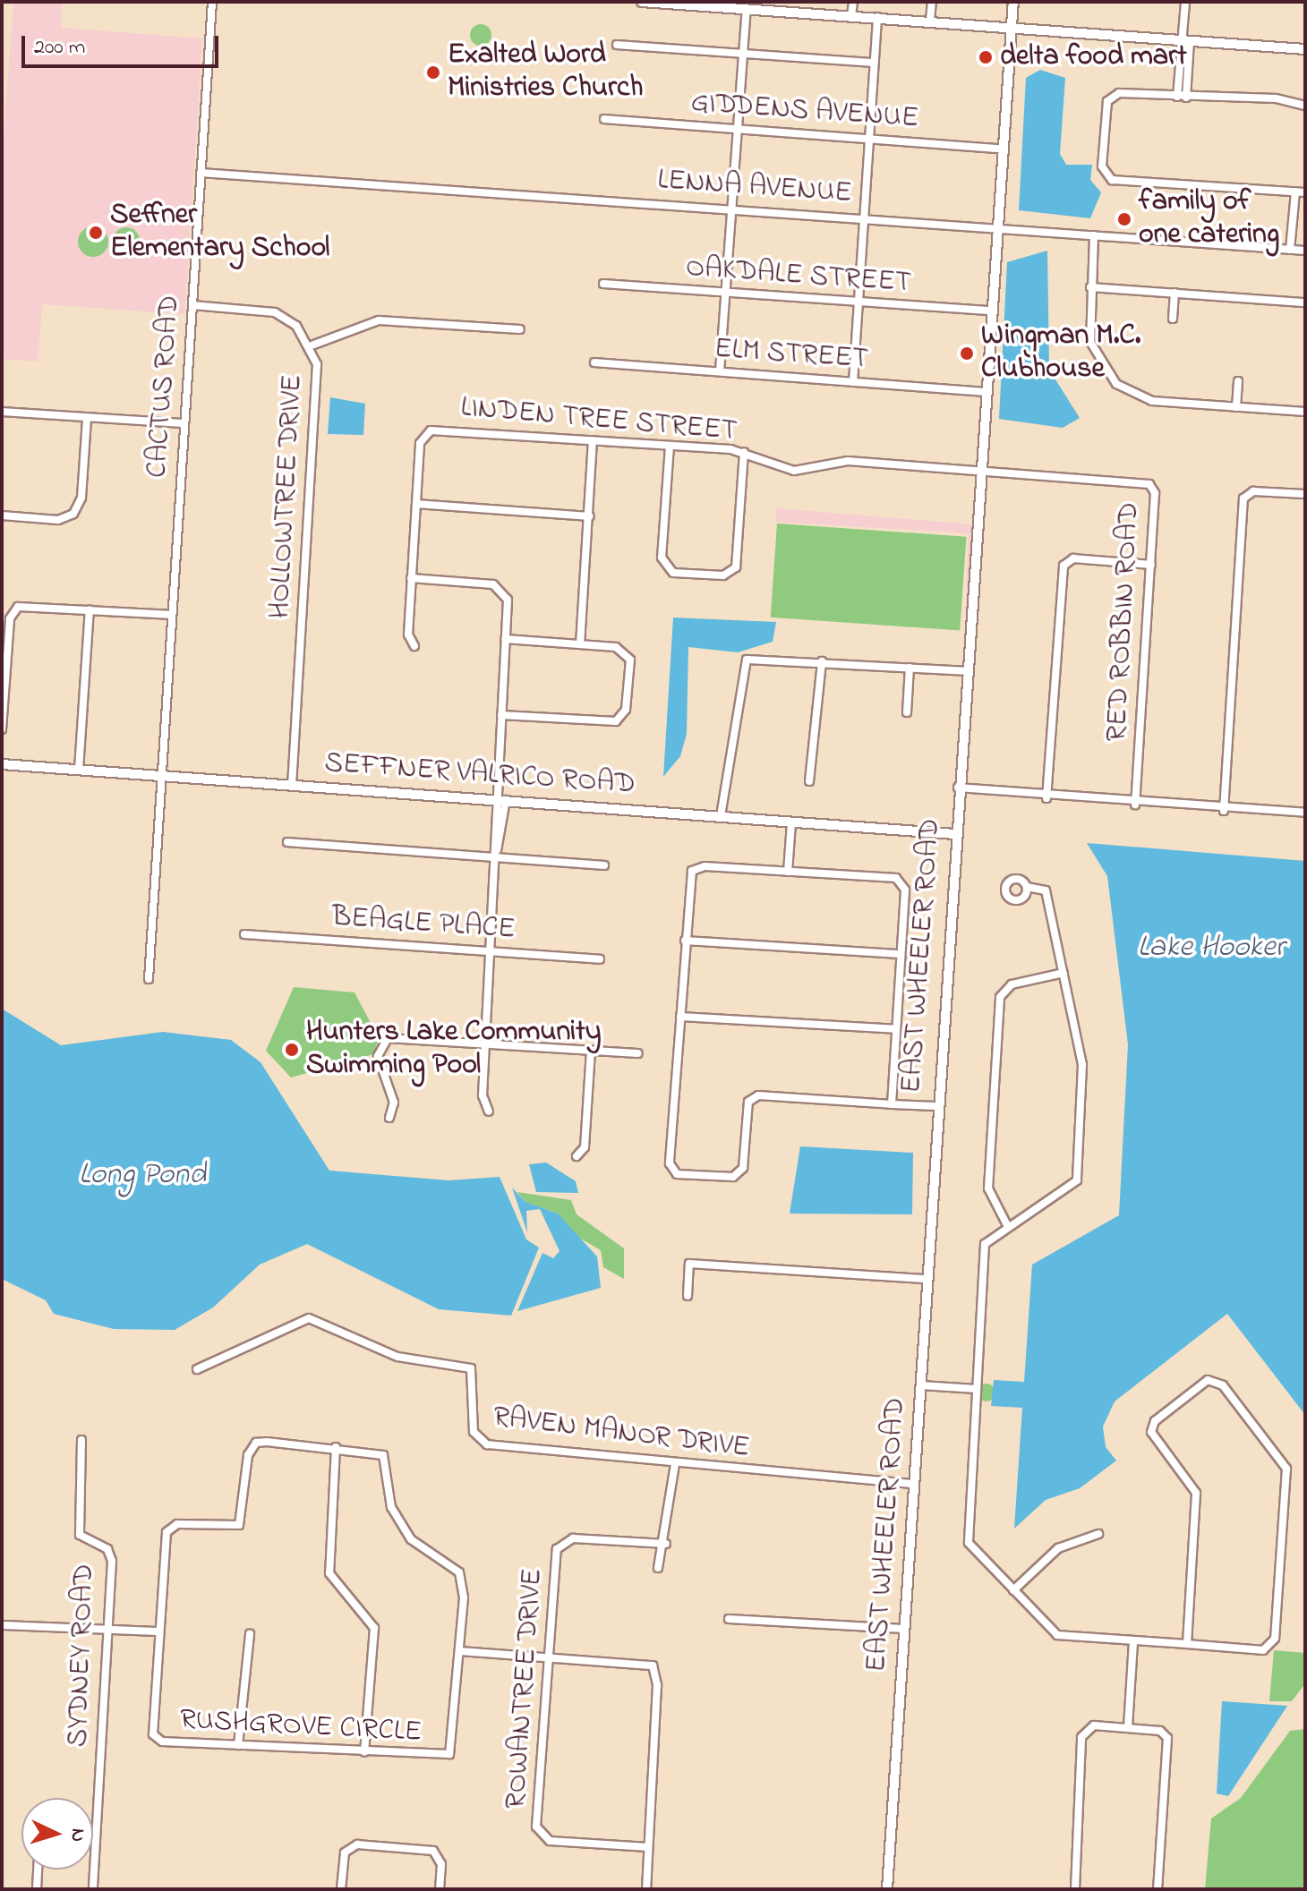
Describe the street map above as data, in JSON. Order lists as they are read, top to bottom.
{
  "streets": {
    "street": [
      "GIDDENS AVENUE",
      "LENNA AVENUE",
      "OAKDALE STREET",
      "ELM STREET",
      "CACTUS ROAD",
      "LINDEN TREE STREET",
      "HOLLOWTREE DRIVE",
      "RED ROBBIN ROAD",
      "SEFFNER VALRICO ROAD",
      "BEAGLE PLACE",
      "EAST WHEELER ROAD",
      "RAVEN MANOR DRIVE",
      "SYDNEY ROAD",
      "ROWANTREE DRIVE",
      "RUSHGROVE CIRCLE"
    ]
  },
  "crossings": [
    ["GIDDENS AVENUE", "EAST WHEELER ROAD"],
    ["LENNA AVENUE", "CACTUS ROAD"],
    ["LENNA AVENUE", "EAST WHEELER ROAD"],
    ["OAKDALE STREET", "EAST WHEELER ROAD"],
    ["ELM STREET", "EAST WHEELER ROAD"],
    ["CACTUS ROAD", "HOLLOWTREE DRIVE"],
    ["CACTUS ROAD", "SEFFNER VALRICO ROAD"],
    ["LINDEN TREE STREET", "RED ROBBIN ROAD"],
    ["LINDEN TREE STREET", "EAST WHEELER ROAD"],
    ["HOLLOWTREE DRIVE", "SEFFNER VALRICO ROAD"],
    ["RED ROBBIN ROAD", "EAST WHEELER ROAD"],
    ["SEFFNER VALRICO ROAD", "EAST WHEELER ROAD"],
    ["EAST WHEELER ROAD", "RAVEN MANOR DRIVE"]
  ],
  "water": ["Lake Hooker", "Long Pond"],
  "places": [
    "delta food mart",
    "Exalted Word Ministries Church",
    "family of one catering",
    "Seffner Elementary School",
    "Wingman M.C. Clubhouse",
    "Hunters Lake Community Swimming Pool"
  ],
  "scale_bar": "200 m",
  "north": "right"
}
